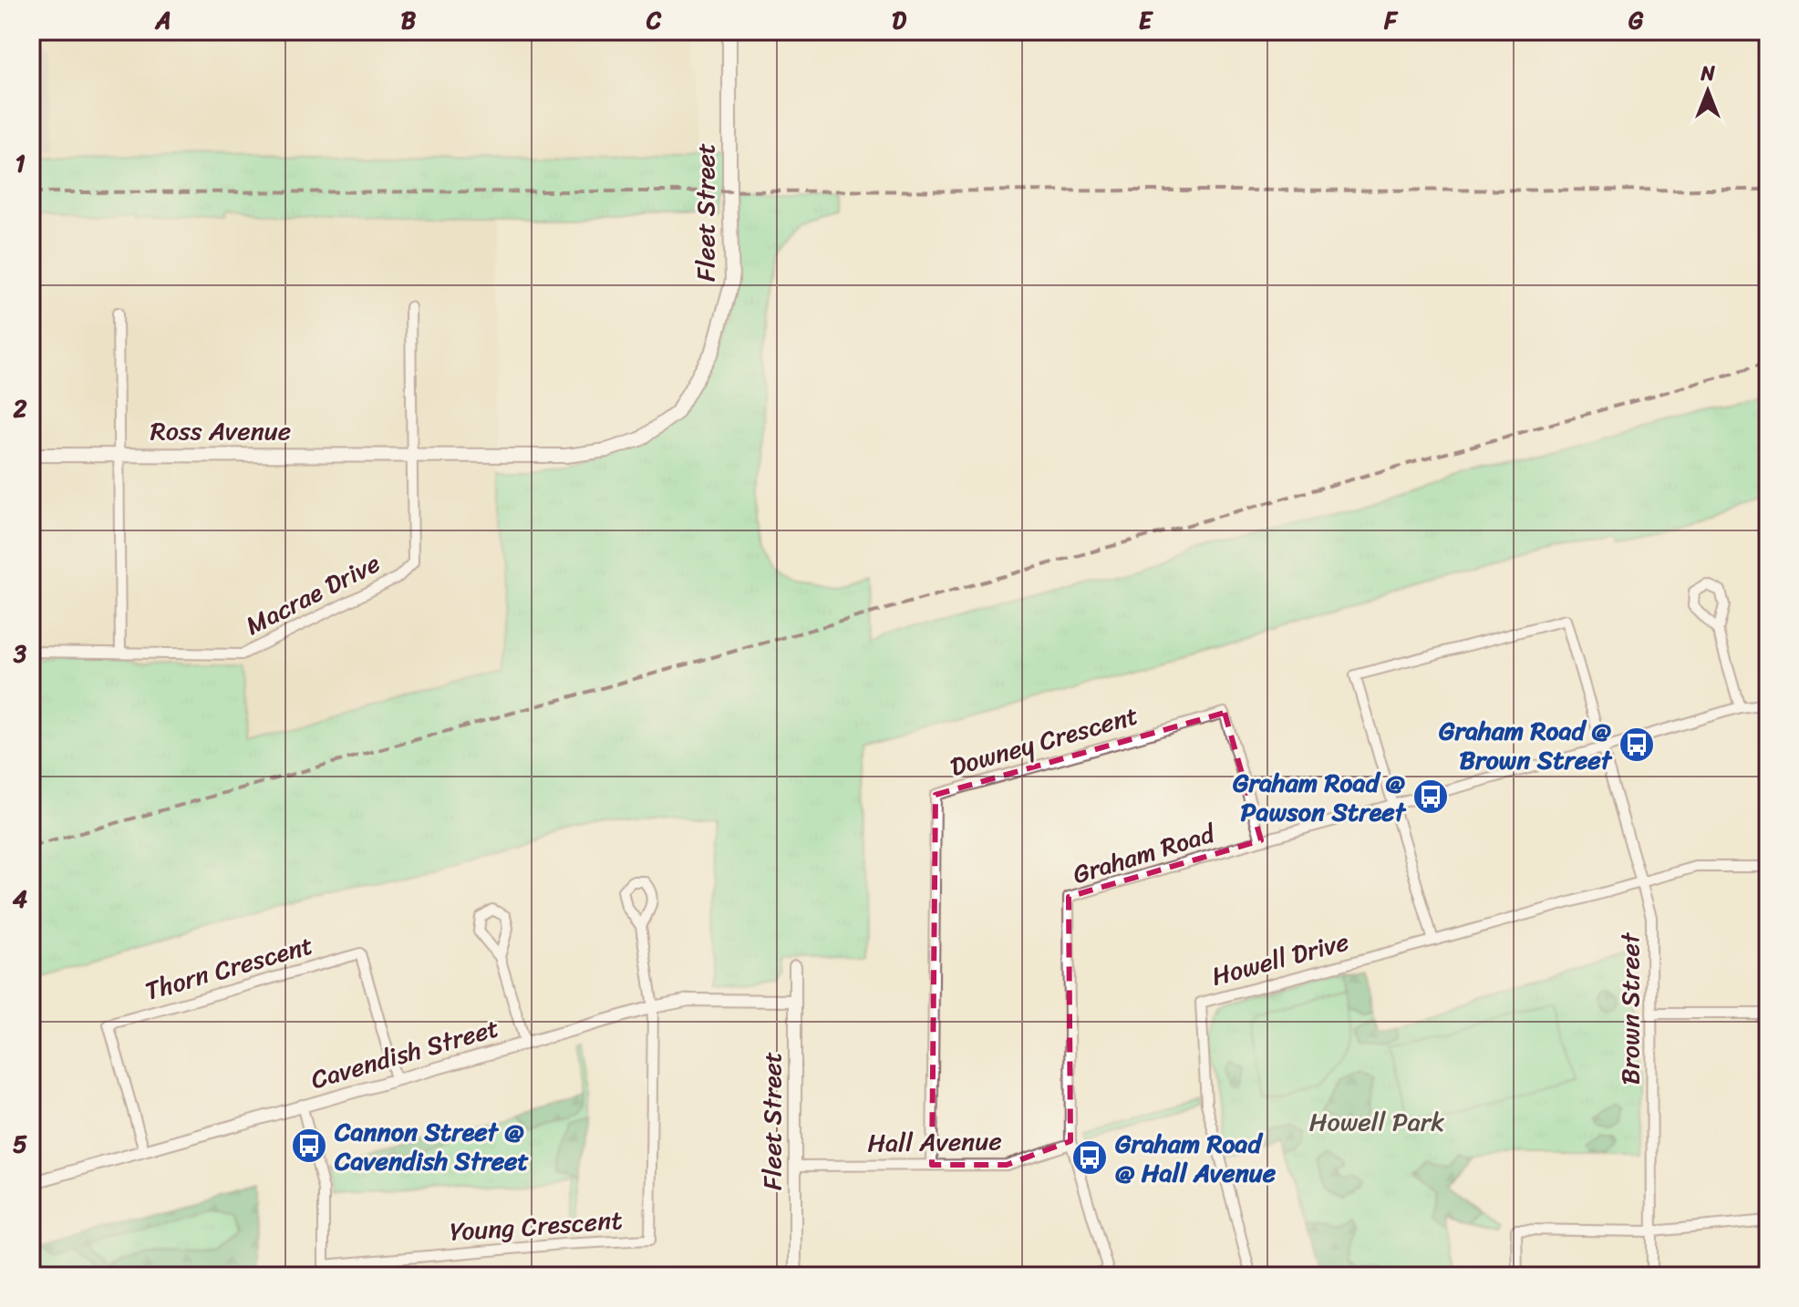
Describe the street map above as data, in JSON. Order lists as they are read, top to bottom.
{
  "streets": {
    "main road": ["Fleet Street", "Ross Avenue"],
    "street": [
      "Macrae Drive",
      "Downey Crescent",
      "Graham Road",
      "Howell Drive",
      "Thorn Crescent",
      "Brown Street",
      "Cavendish Street",
      "Hall Avenue",
      "Young Crescent"
    ]
  },
  "crossings": [
    ["Fleet Street", "Ross Avenue"],
    ["Fleet Street", "Macrae Drive"],
    ["Fleet Street", "Cavendish Street"],
    ["Fleet Street", "Hall Avenue"],
    ["Ross Avenue", "Macrae Drive"],
    ["Downey Crescent", "Graham Road"],
    ["Downey Crescent", "Hall Avenue"],
    ["Graham Road", "Brown Street"],
    ["Graham Road", "Hall Avenue"],
    ["Howell Drive", "Brown Street"],
    ["Thorn Crescent", "Cavendish Street"],
    ["Cavendish Street", "Young Crescent"]
  ],
  "parks": ["Howell Park"],
  "places": {
    "bus stop": [
      "Graham Road @ Brown Street",
      "Graham Road @ Pawson Street",
      "Cannon Street @ Cavendish Street",
      "Graham Road @ Hall Avenue"
    ]
  },
  "north": "top",
  "grid": {
    "columns": [
      "A",
      "B",
      "C",
      "D",
      "E",
      "F",
      "G"
    ],
    "rows": [
      "1",
      "2",
      "3",
      "4",
      "5"
    ]
  }
}
